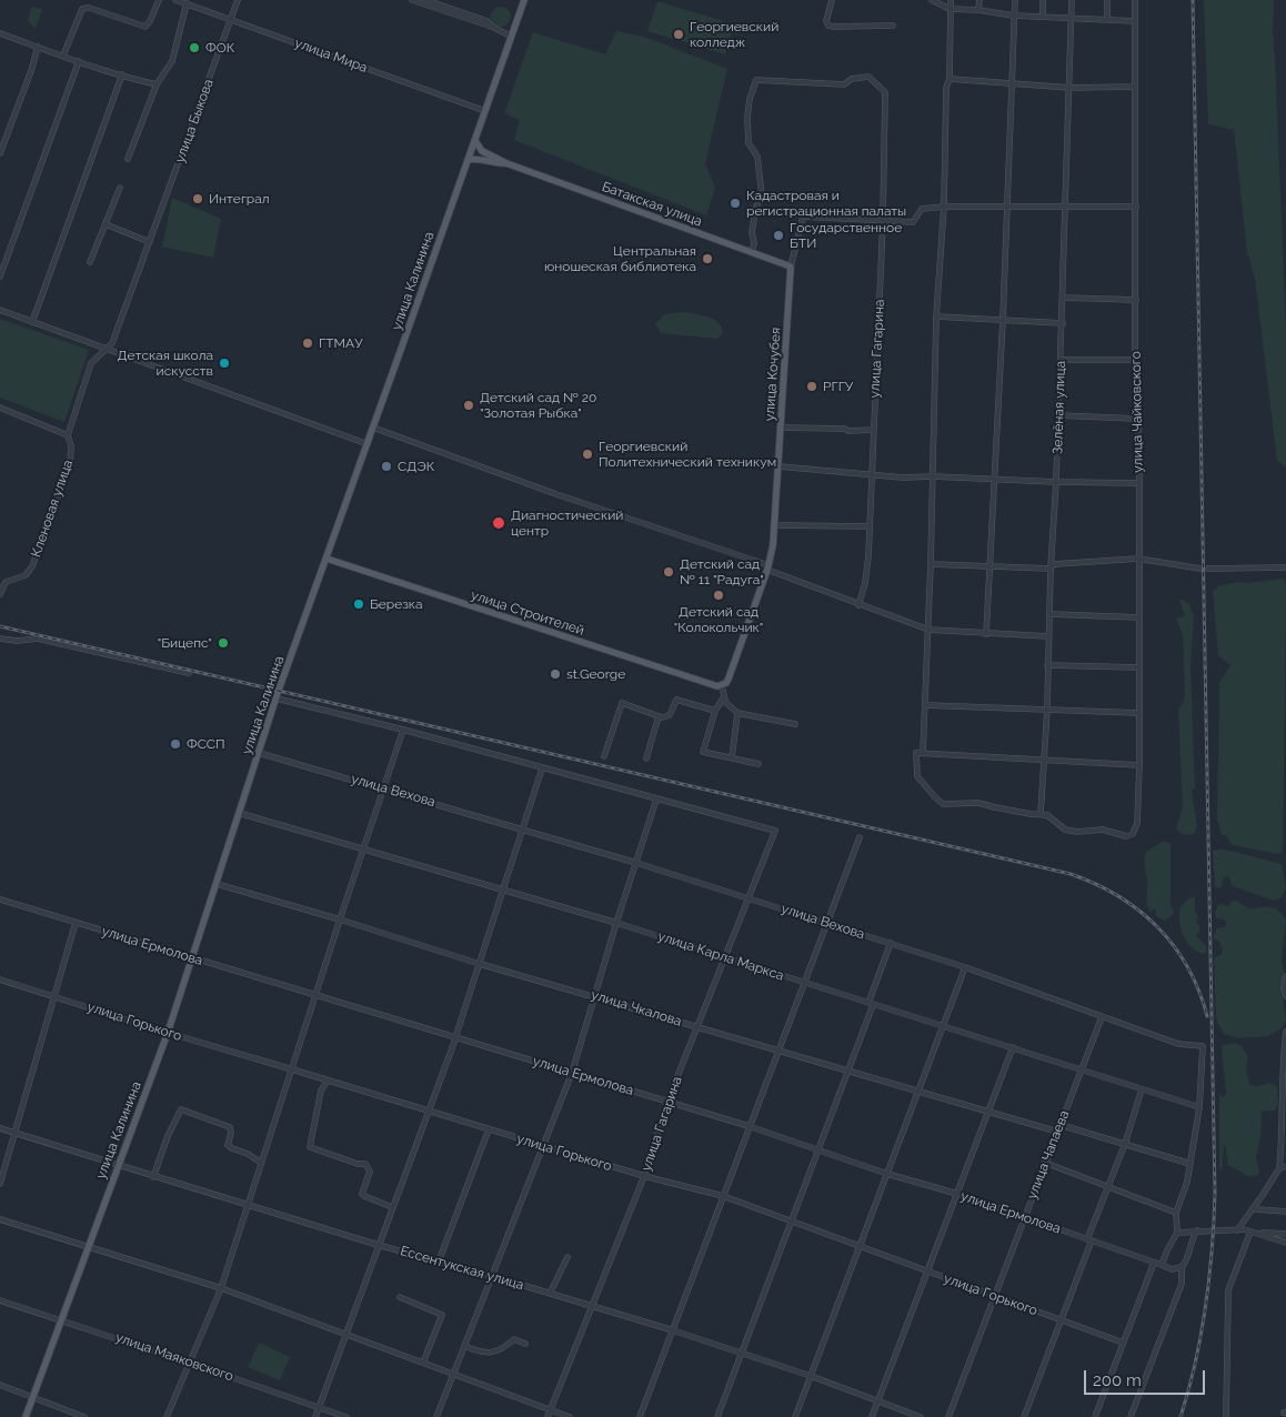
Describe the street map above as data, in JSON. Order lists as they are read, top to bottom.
{
  "streets": {
    "main road": [
      "Батакская улица",
      "улица Калинина",
      "улица Кочубея",
      "улица Строителей"
    ],
    "street": [
      "улица Мира",
      "улица Быкова",
      "улица Гагарина",
      "Зелёная улица",
      "улица Чайковского",
      "Кленовая улица",
      "улица Вехова",
      "улица Ермолова",
      "улица Карла Маркса",
      "улица Чкалова",
      "улица Горького",
      "улица Чапаева",
      "Ессентукская улица",
      "улица Маяковского"
    ]
  },
  "crossings": [
    ["улица Мира", "улица Быкова"],
    ["улица Мира", "улица Калинина"],
    ["улица Быкова", "Кленовая улица"],
    ["Батакская улица", "улица Калинина"],
    ["Батакская улица", "улица Гагарина"],
    ["Батакская улица", "улица Кочубея"],
    ["улица Калинина", "улица Строителей"],
    ["улица Калинина", "улица Вехова"],
    ["улица Калинина", "улица Ермолова"],
    ["улица Калинина", "улица Карла Маркса"],
    ["улица Калинина", "улица Чкалова"],
    ["улица Калинина", "улица Горького"],
    ["улица Калинина", "Ессентукская улица"],
    ["улица Калинина", "улица Маяковского"],
    ["улица Гагарина", "улица Кочубея"],
    ["улица Гагарина", "улица Вехова"],
    ["улица Гагарина", "улица Ермолова"],
    ["улица Гагарина", "улица Карла Маркса"],
    ["улица Гагарина", "улица Чкалова"],
    ["улица Гагарина", "улица Горького"],
    ["улица Гагарина", "Ессентукская улица"],
    ["улица Кочубея", "улица Строителей"],
    ["Зелёная улица", "улица Чайковского"],
    ["улица Вехова", "улица Карла Маркса"],
    ["улица Вехова", "улица Чапаева"],
    ["улица Ермолова", "улица Чапаева"],
    ["улица Карла Маркса", "улица Чапаева"],
    ["улица Чкалова", "улица Чапаева"],
    ["улица Горького", "улица Чапаева"]
  ],
  "places": [
    "Георгиевский колледж",
    "ФОК",
    "Интеграл",
    "Кадастровая и регистрационная палаты",
    "Государственное БТИ",
    "Центральная юношеская библиотека",
    "ГТМАУ",
    "Детская школа искусств",
    "РГГУ",
    "Детский сад № 20 \"Золотая Рыбка\"",
    "Георгиевский Политехнический техникум",
    "СДЭК",
    "Диагностический центр",
    "Детский сад № 11 \"Радуга\"",
    "Детский сад \"Колокольчик\"",
    "Березка",
    "\"Бицепс\"",
    "st.George",
    "ФССП"
  ],
  "scale_bar": "200 m"
}
